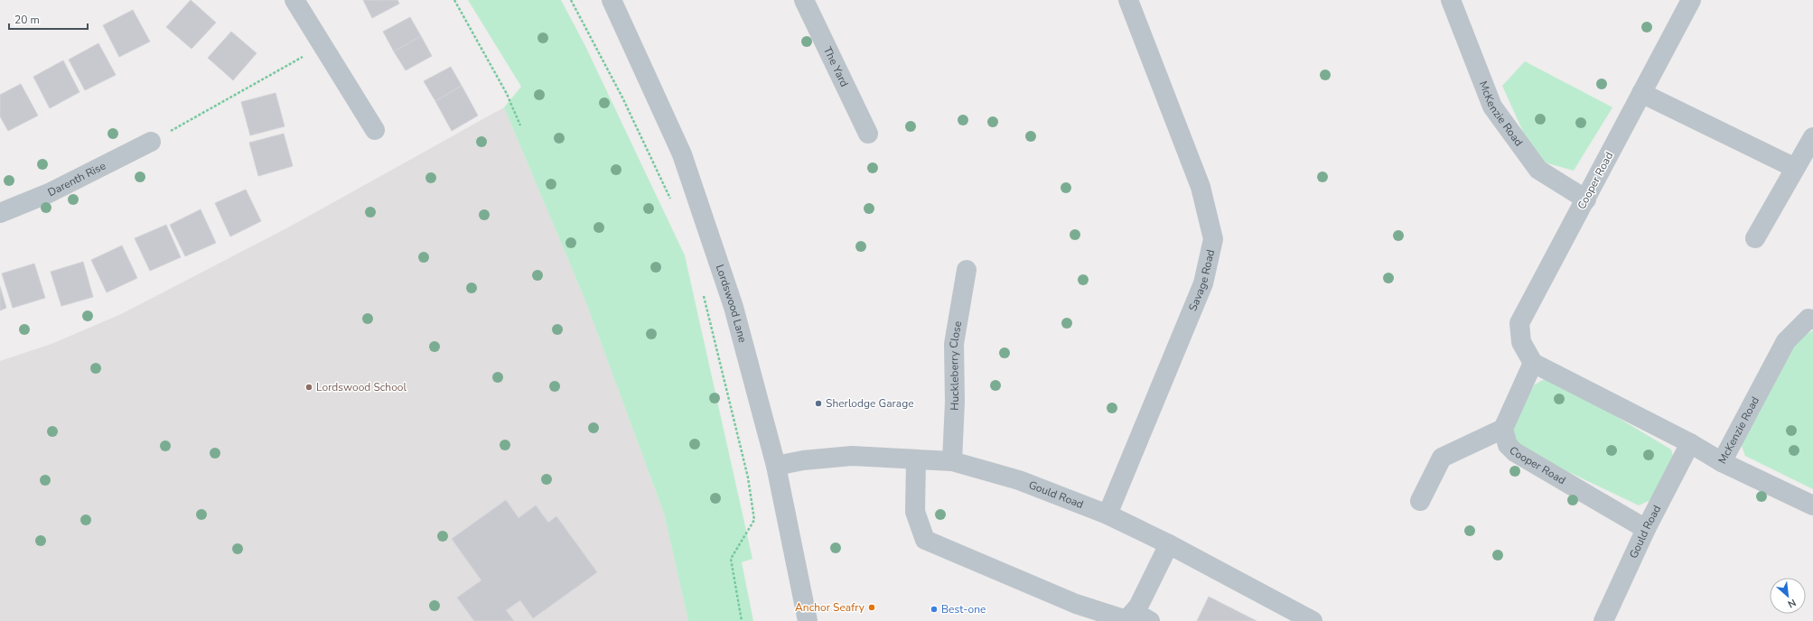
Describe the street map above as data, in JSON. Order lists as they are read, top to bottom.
{
  "streets": {
    "street": [
      "The Yard",
      "McKenzie Road",
      "Darenth Rise",
      "Cooper Road",
      "Savage Road",
      "Lordswood Lane",
      "Huckleberry Close",
      "Gould Road"
    ]
  },
  "crossings": [
    ["McKenzie Road", "Cooper Road"],
    ["Cooper Road", "Gould Road"],
    ["Savage Road", "Gould Road"],
    ["Lordswood Lane", "Gould Road"],
    ["Huckleberry Close", "Gould Road"]
  ],
  "places": [
    "Lordswood School",
    "Sherlodge Garage",
    "Anchor Seafry",
    "Best-one"
  ],
  "scale_bar": "20 m",
  "north": "bottom right"
}
